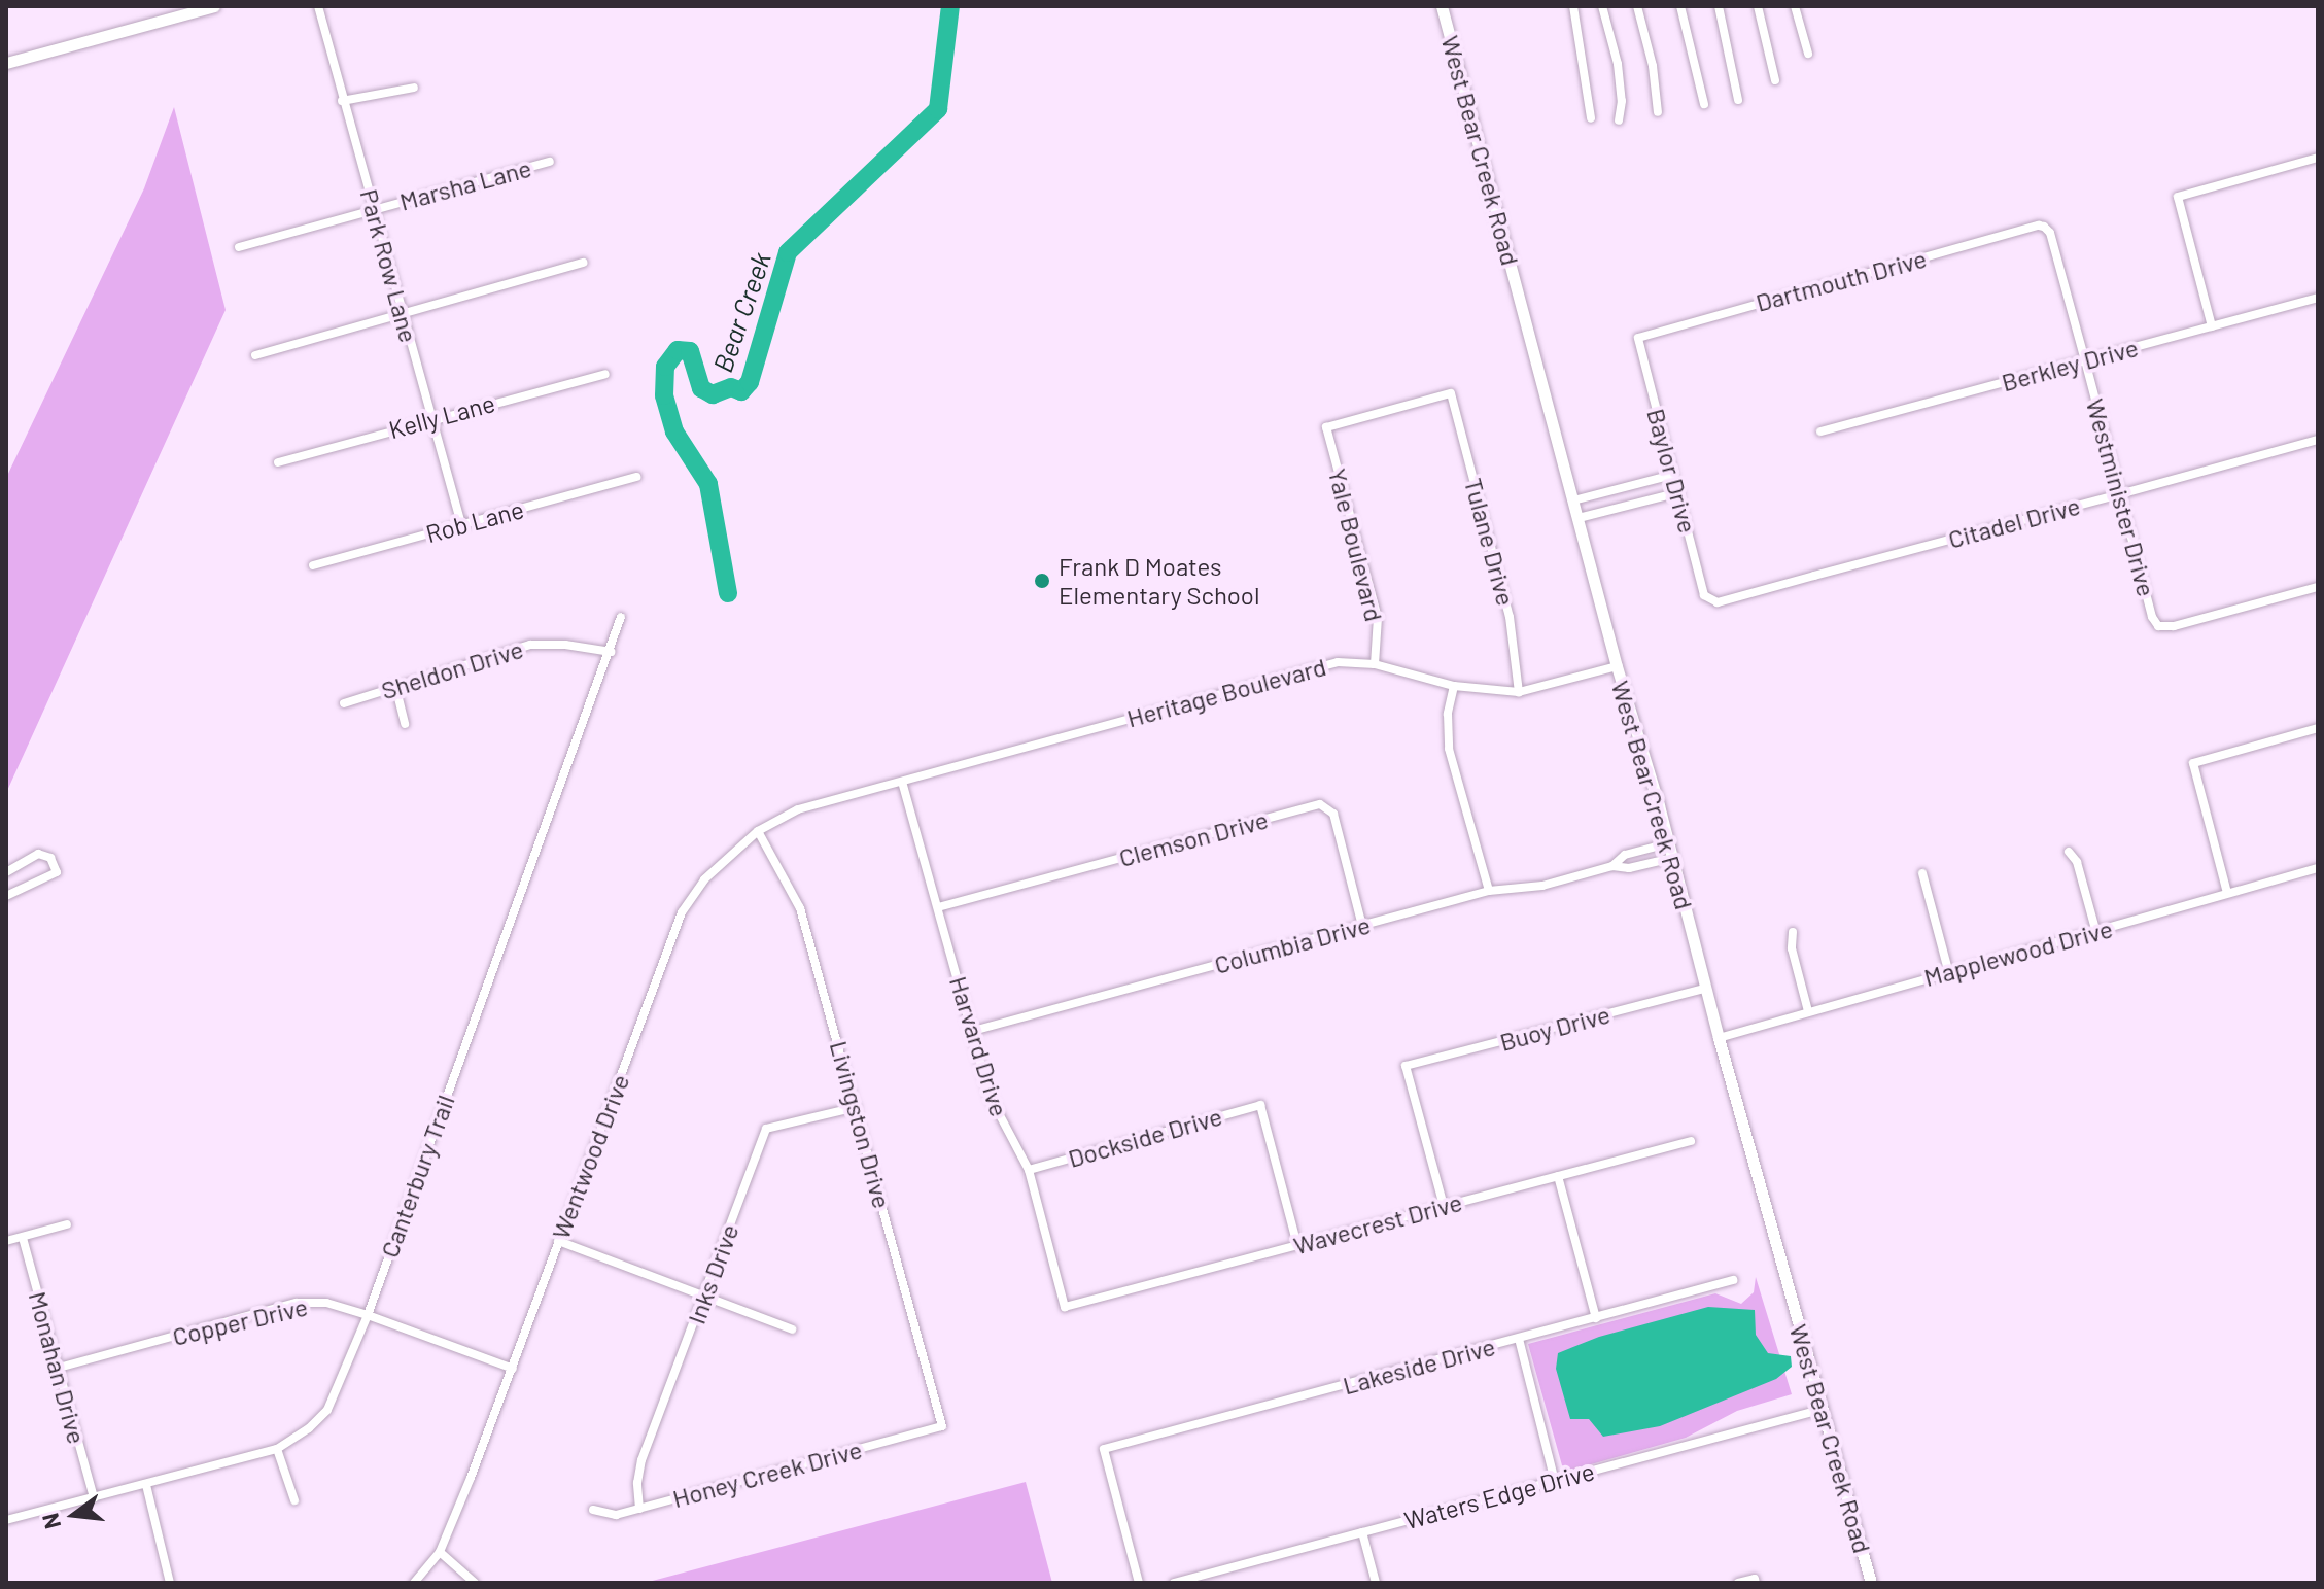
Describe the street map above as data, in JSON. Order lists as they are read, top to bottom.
{
  "streets": {
    "main road": ["West Bear Creek Road"],
    "street": [
      "Marsha Lane",
      "Park Row Lane",
      "Dartmouth Drive",
      "Berkley Drive",
      "Kelly Lane",
      "Baylor Drive",
      "Westminister Drive",
      "Rob Lane",
      "Citadel Drive",
      "Tulane Drive",
      "Yale Boulevard",
      "Sheldon Drive",
      "Heritage Boulevard",
      "Clemson Drive",
      "Columbia Drive",
      "Mapplewood Drive",
      "Buoy Drive",
      "Harvard Drive",
      "Livingston Drive",
      "Dockside Drive",
      "Wentwood Drive",
      "Canterbury Trail",
      "Wavecrest Drive",
      "Inks Drive",
      "Copper Drive",
      "Lakeside Drive",
      "Monahan Drive",
      "Honey Creek Drive",
      "Waters Edge Drive"
    ]
  },
  "crossings": [
    ["West Bear Creek Road", "Heritage Boulevard"],
    ["West Bear Creek Road", "Columbia Drive"],
    ["West Bear Creek Road", "Mapplewood Drive"],
    ["West Bear Creek Road", "Buoy Drive"],
    ["West Bear Creek Road", "Waters Edge Drive"],
    ["Marsha Lane", "Park Row Lane"],
    ["Park Row Lane", "Kelly Lane"],
    ["Park Row Lane", "Rob Lane"],
    ["Dartmouth Drive", "Baylor Drive"],
    ["Dartmouth Drive", "Westminister Drive"],
    ["Berkley Drive", "Westminister Drive"],
    ["Baylor Drive", "Citadel Drive"],
    ["Westminister Drive", "Citadel Drive"],
    ["Tulane Drive", "Yale Boulevard"],
    ["Tulane Drive", "Heritage Boulevard"],
    ["Yale Boulevard", "Heritage Boulevard"],
    ["Sheldon Drive", "Canterbury Trail"],
    ["Heritage Boulevard", "Harvard Drive"],
    ["Heritage Boulevard", "Wentwood Drive"],
    ["Clemson Drive", "Columbia Drive"],
    ["Clemson Drive", "Harvard Drive"],
    ["Columbia Drive", "Harvard Drive"],
    ["Buoy Drive", "Wavecrest Drive"],
    ["Harvard Drive", "Dockside Drive"],
    ["Harvard Drive", "Wavecrest Drive"],
    ["Livingston Drive", "Wentwood Drive"],
    ["Livingston Drive", "Inks Drive"],
    ["Livingston Drive", "Honey Creek Drive"],
    ["Dockside Drive", "Wavecrest Drive"],
    ["Wentwood Drive", "Copper Drive"],
    ["Canterbury Trail", "Copper Drive"],
    ["Canterbury Trail", "Monahan Drive"],
    ["Inks Drive", "Honey Creek Drive"],
    ["Copper Drive", "Monahan Drive"]
  ],
  "water": ["Bear Creek"],
  "places": ["Frank D Moates Elementary School"],
  "north": "left"
}
